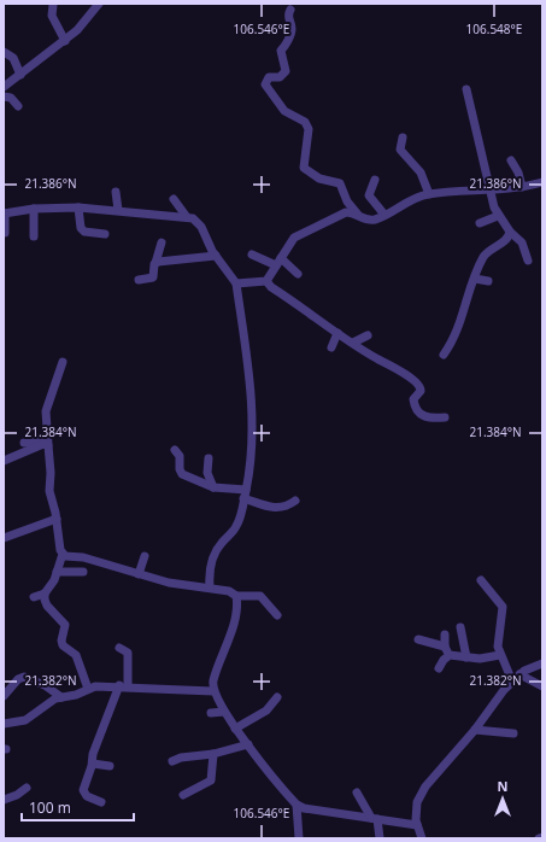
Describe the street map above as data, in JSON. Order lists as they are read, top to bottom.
{
  "scale_bar": "100 m",
  "north": "top",
  "coordinates": [
    "106.546°E",
    "106.548°E",
    "21.386°N",
    "21.384°N",
    "21.382°N"
  ]
}
